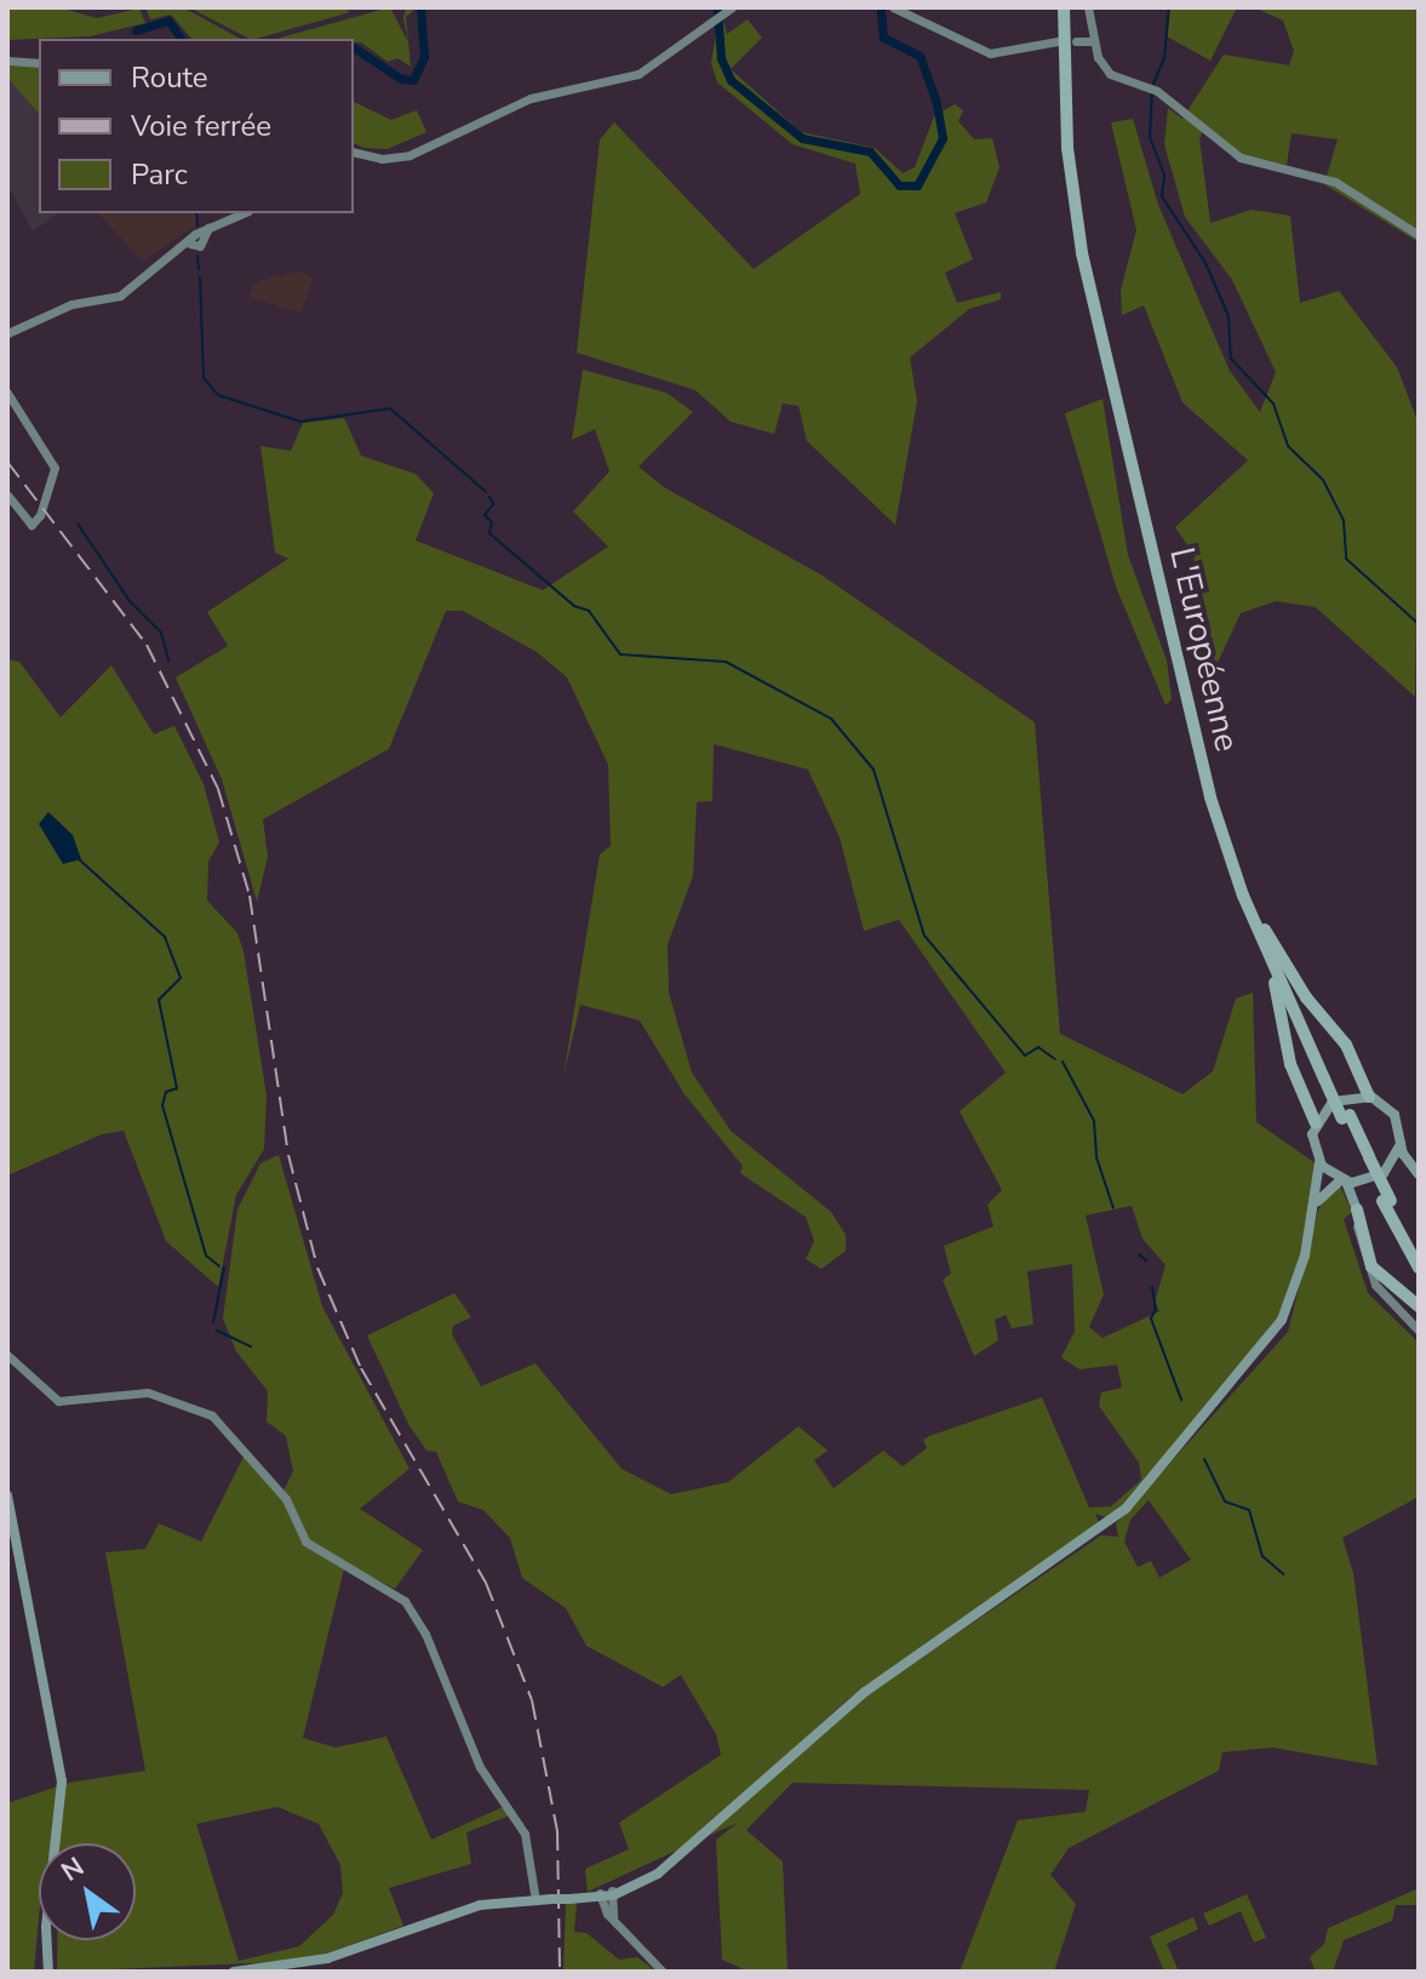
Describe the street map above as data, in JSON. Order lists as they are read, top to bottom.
{
  "streets": {
    "highway": ["L'Européenne"]
  },
  "legend": ["Route", "Voie ferrée", "Parc"],
  "north": "top left"
}
